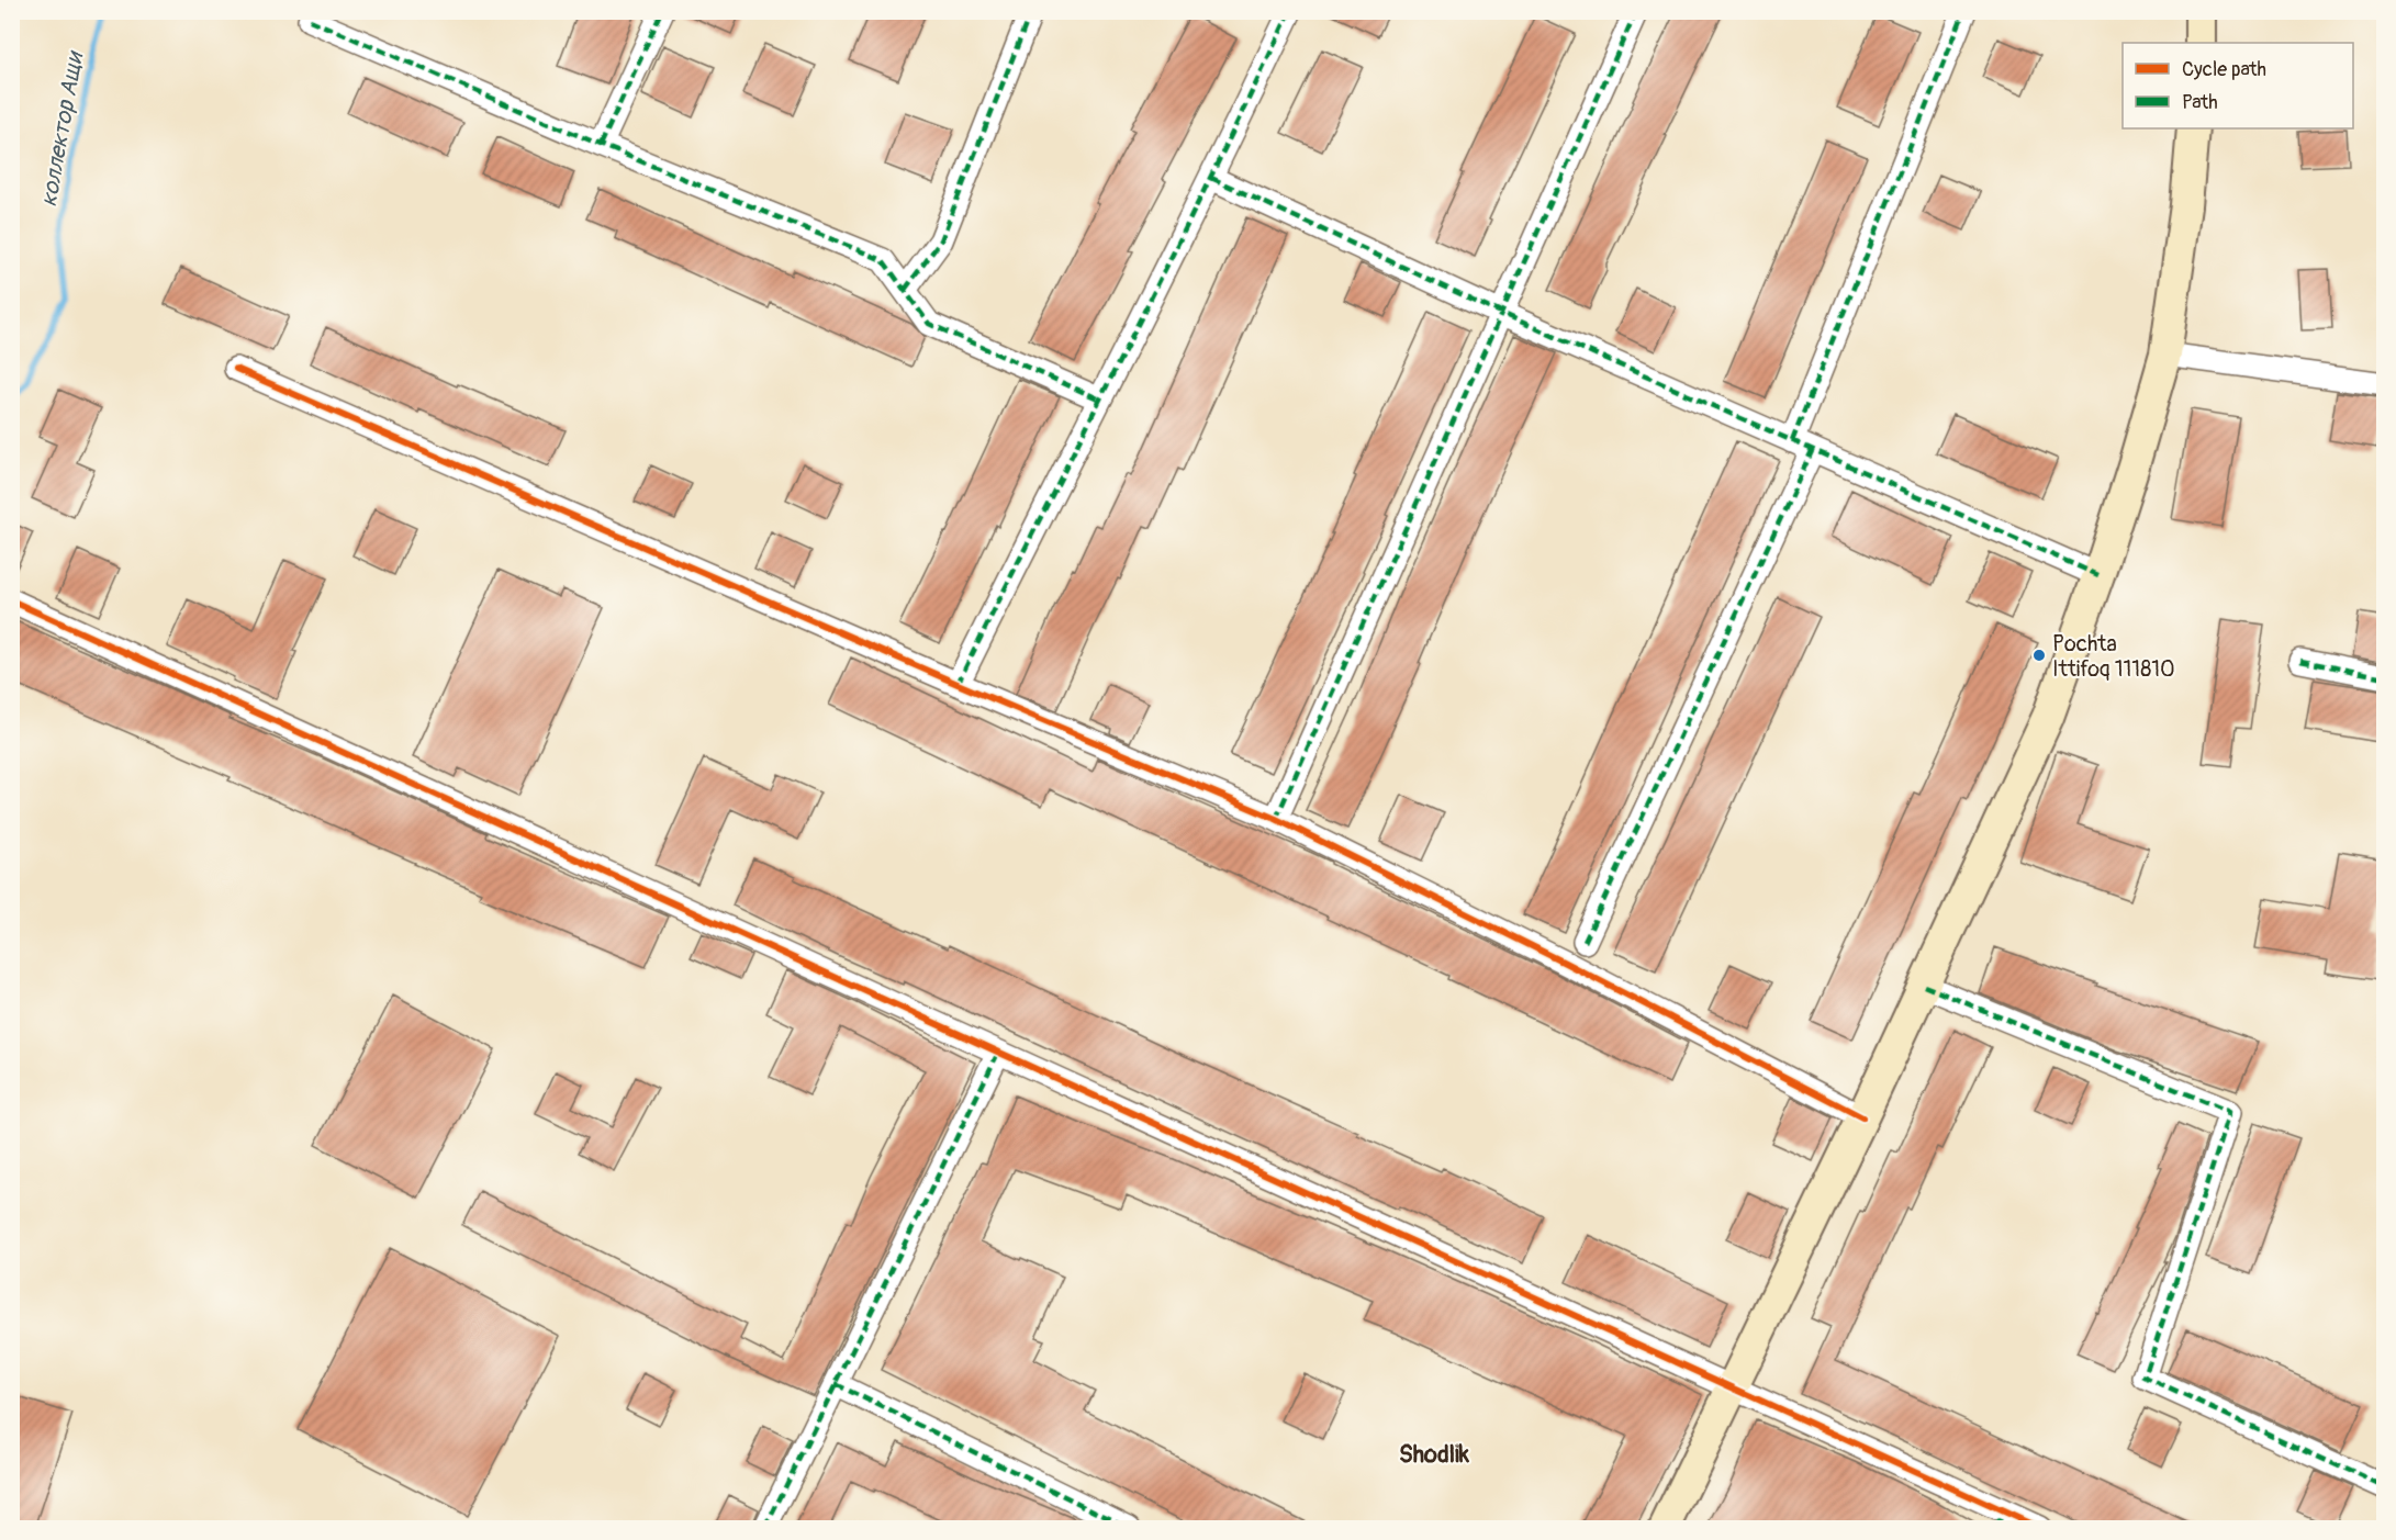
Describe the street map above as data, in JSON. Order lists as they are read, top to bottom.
{
  "districts": ["Shodlik"],
  "water": ["коллектор Ащи"],
  "places": ["Pochta Ittifoq 111810"],
  "legend": ["Cycle path", "Path"]
}
